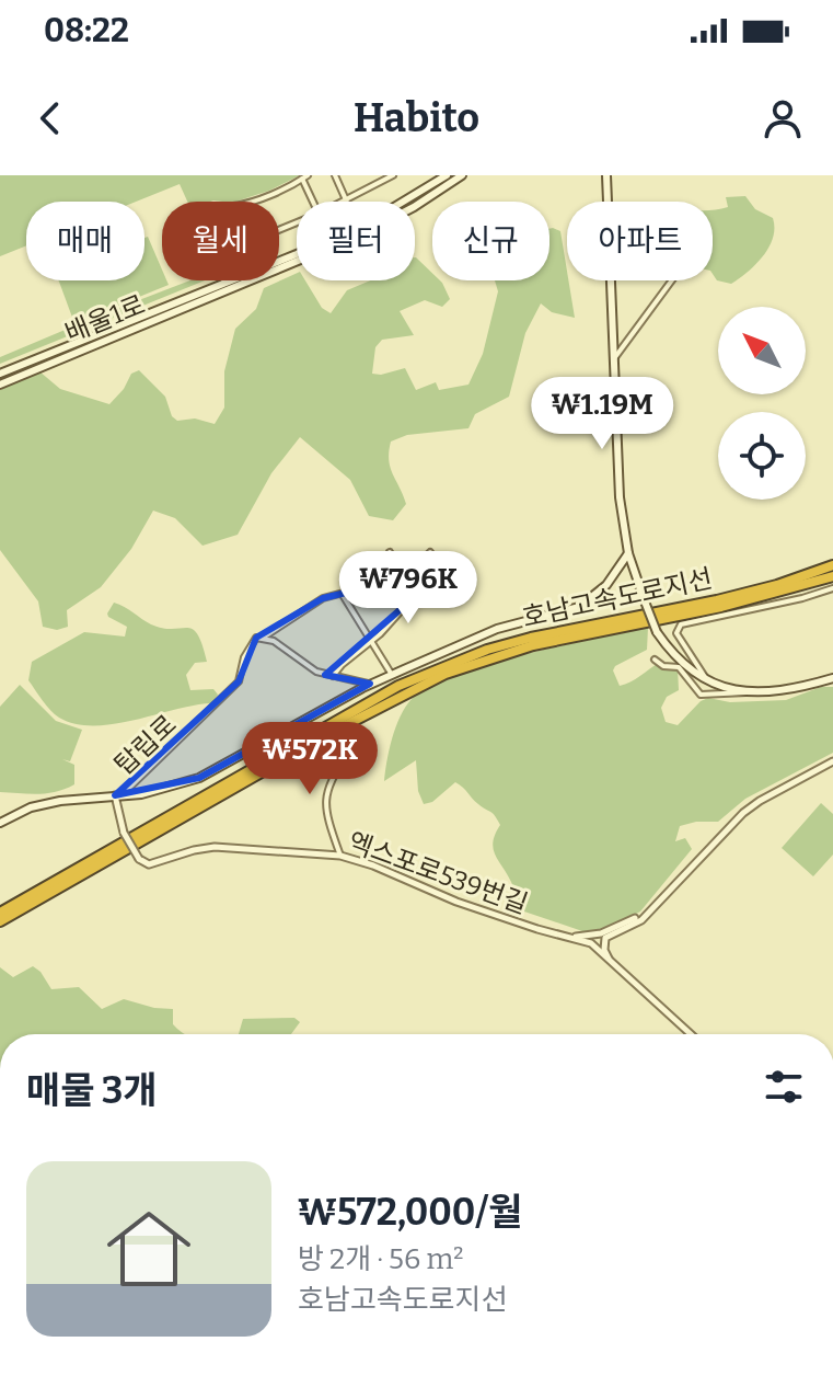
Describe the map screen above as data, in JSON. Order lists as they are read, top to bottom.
{
  "streets": {
    "highway": ["호남고속도로지선"],
    "main road": ["배울1로", "탑립로"],
    "street": ["엑스포로539번길"]
  },
  "crossings": [
    ["탑립로", "엑스포로539번길"]
  ],
  "north": "top left",
  "page": {
    "status": "08:22",
    "header": "Habito",
    "chip": [
      "매매",
      "월세",
      "필터",
      "신규",
      "아파트"
    ],
    "price": ["₩1.19M", "₩796K", "₩572K"],
    "heading": "매물 3개",
    "list": [
      {
        "name": "₩572,000/월",
        "note": "방 2개 · 56 m² · 호남고속도로지선"
      }
    ]
  }
}
